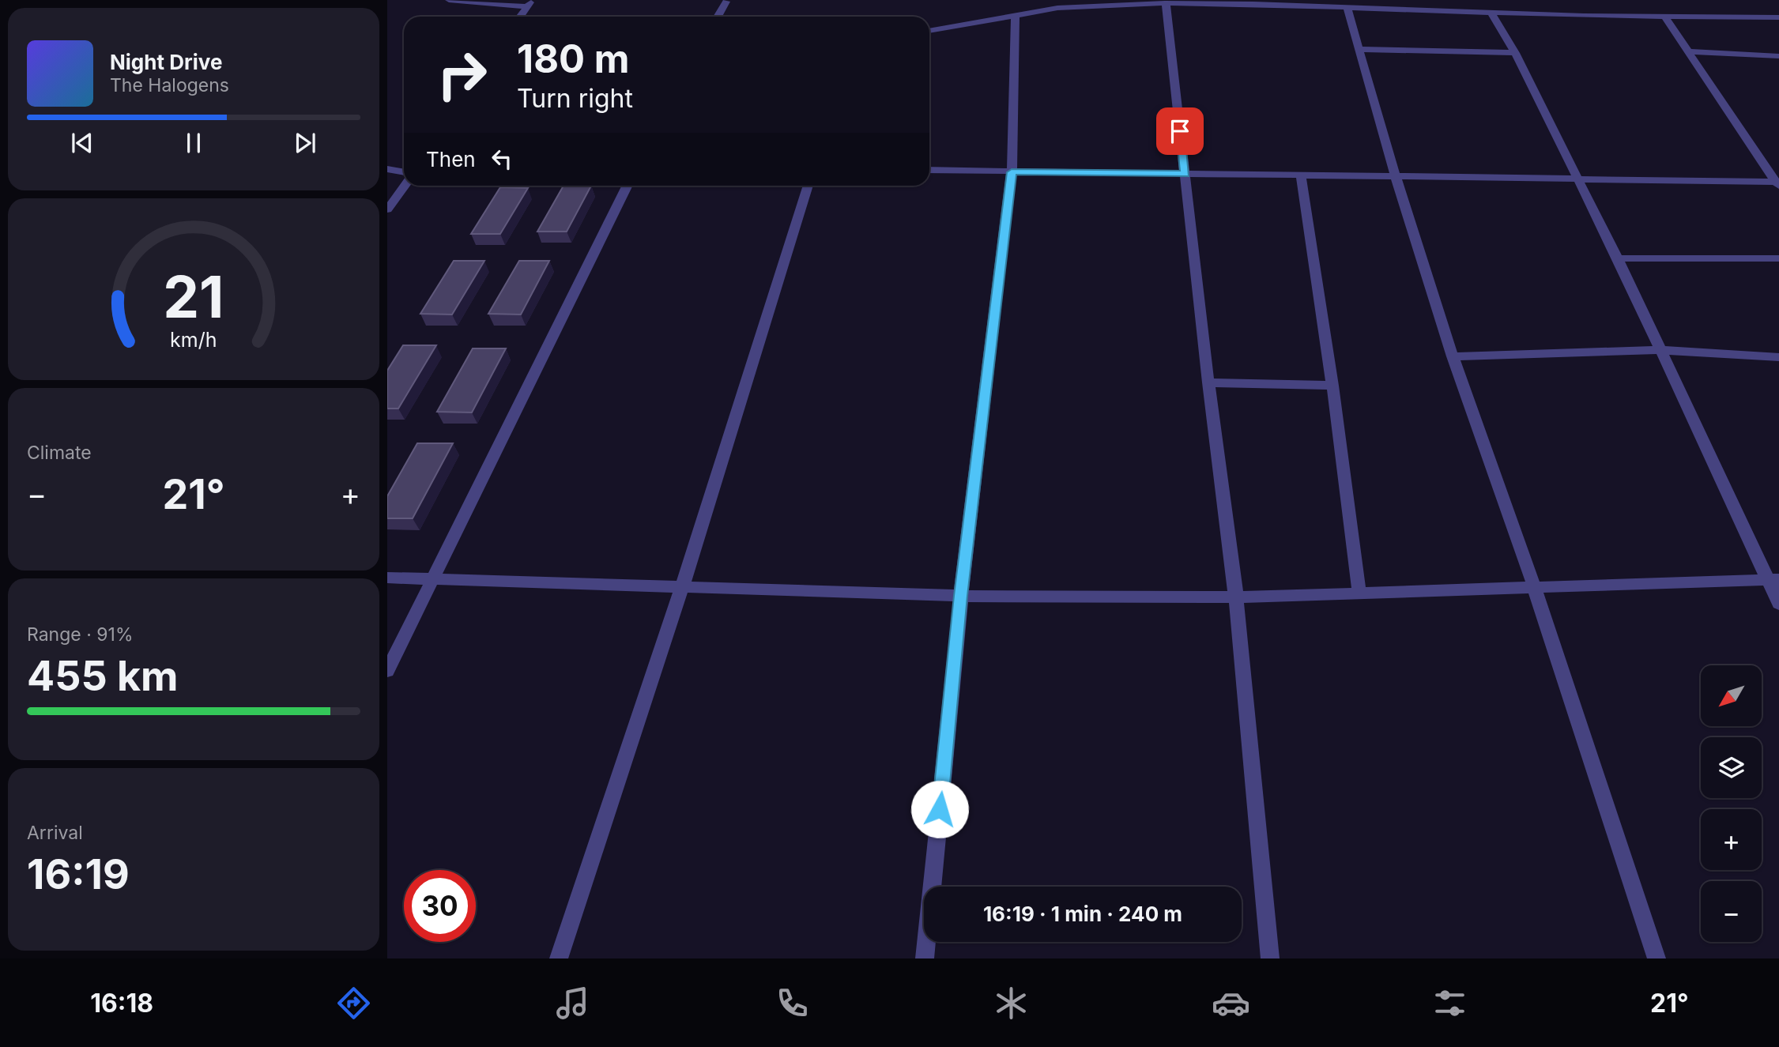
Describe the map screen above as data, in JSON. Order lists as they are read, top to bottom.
{
  "north": "bottom left",
  "page": {
    "turn": ["180 m", "Turn right"],
    "song": ["Night Drive", "The Halogens"],
    "then": "Then",
    "tile": [
      "Climate",
      ["Range · 91%", "455 km"],
      ["Arrival", "16:19"]
    ],
    "heat": ["−", "21°", "+"],
    "map_buttons": ["+", "−"],
    "limit": "30",
    "trip": "16:19 · 1 min · 240 m",
    "tabs": ["16:18", "21°"],
    "gauge": ["21", "km/h"]
  }
}
